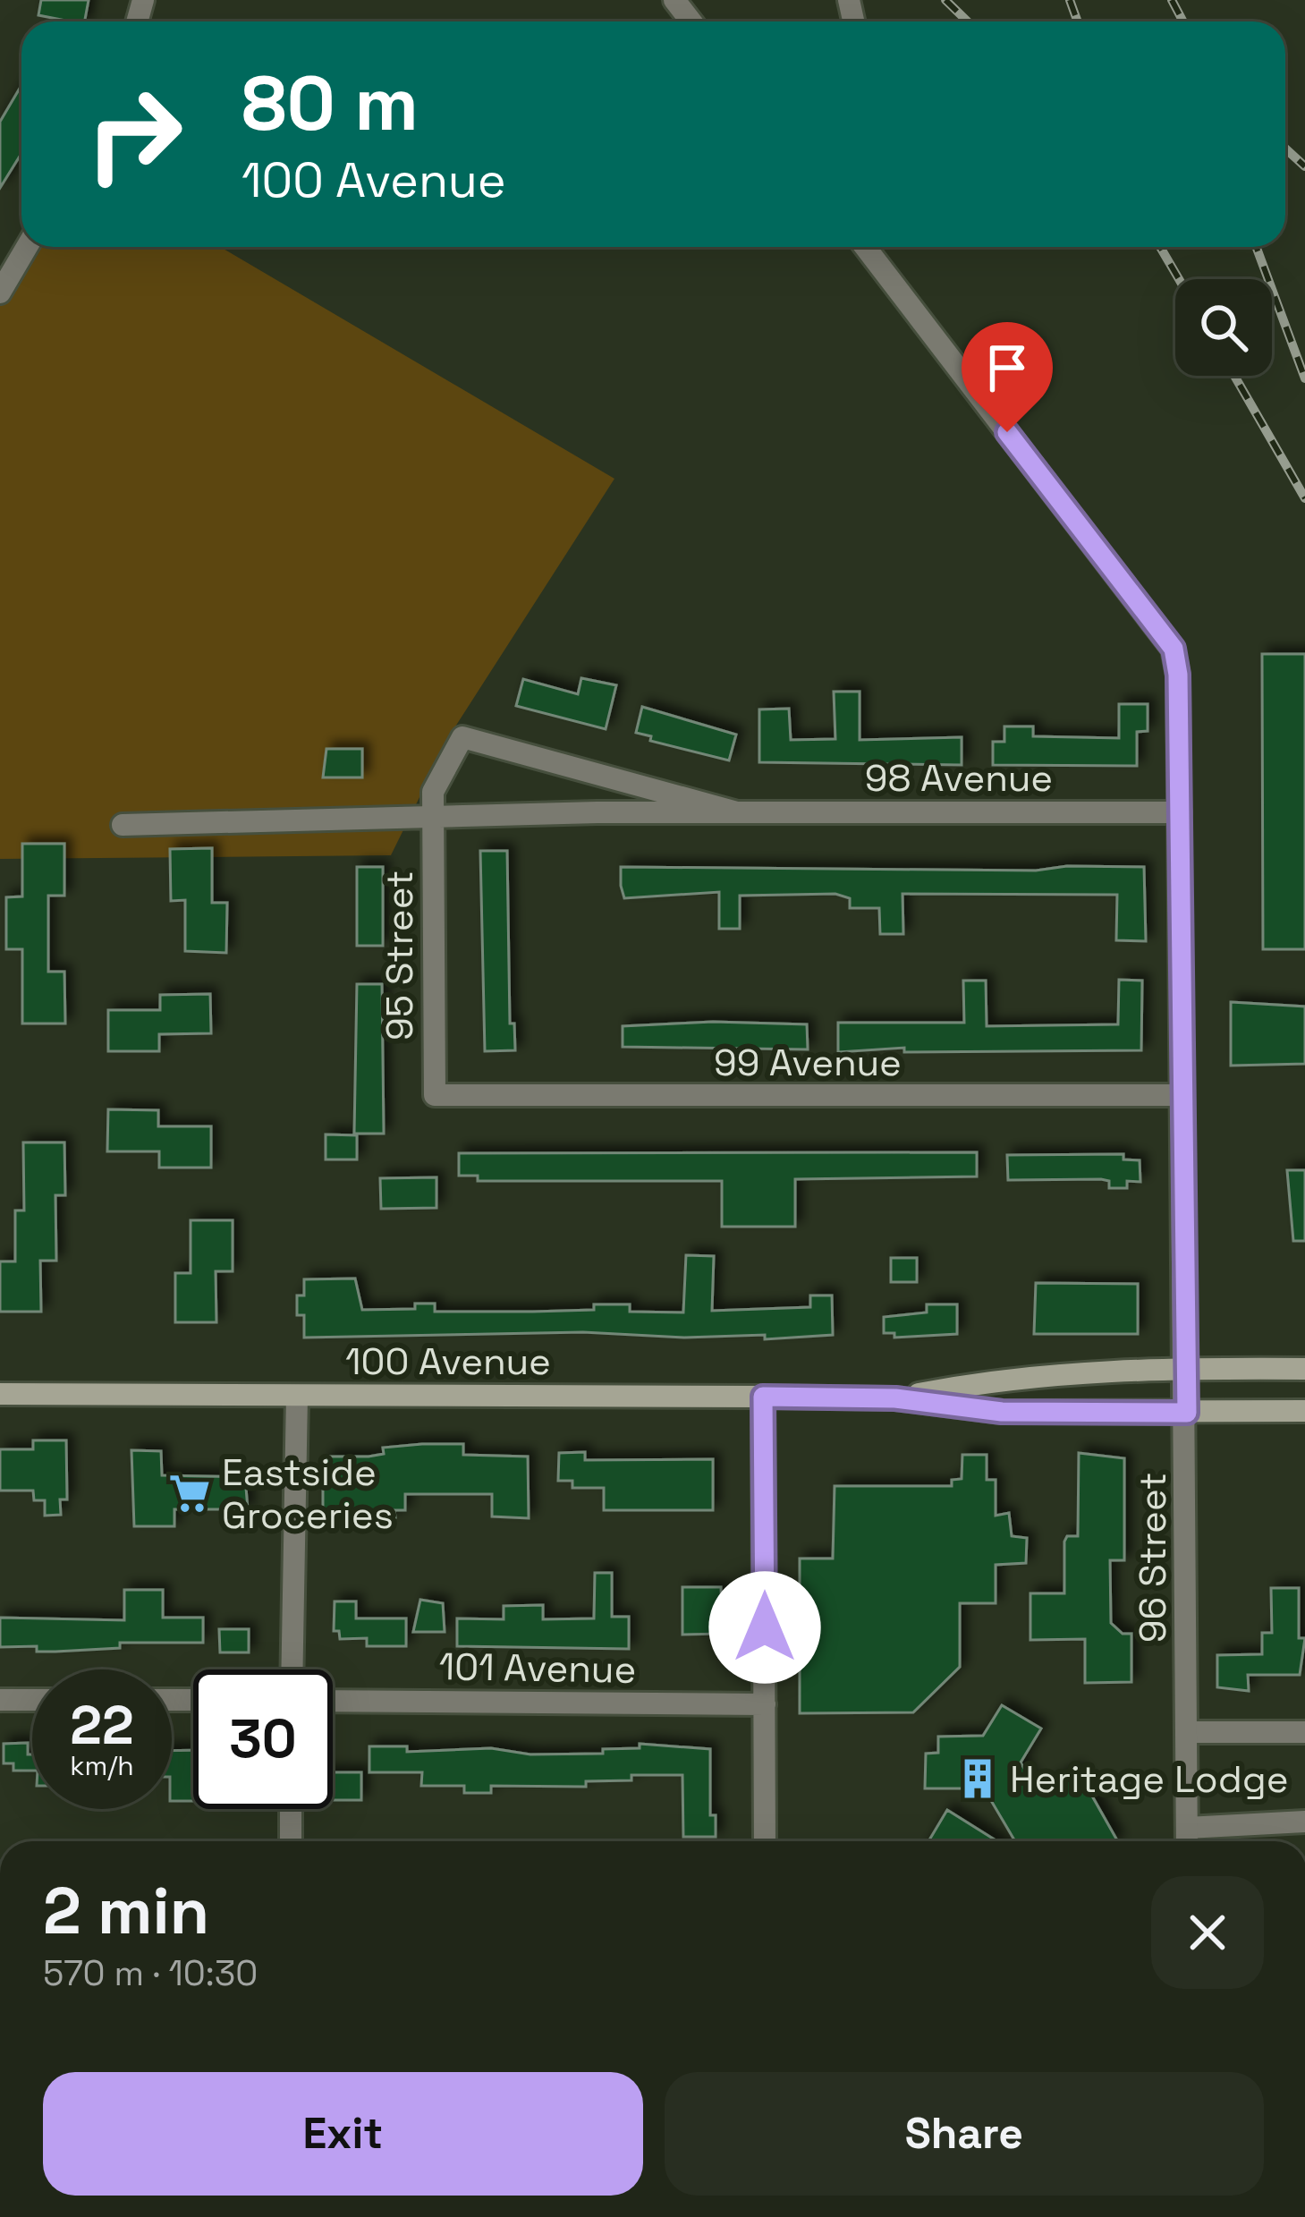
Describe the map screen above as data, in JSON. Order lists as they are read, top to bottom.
{
  "streets": {
    "main road": ["100 Avenue"],
    "street": [
      "98 Avenue",
      "95 Street",
      "99 Avenue",
      "96 Street",
      "101 Avenue"
    ]
  },
  "crossings": [
    ["98 Avenue", "95 Street"],
    ["98 Avenue", "96 Street"],
    ["95 Street", "99 Avenue"],
    ["99 Avenue", "96 Street"],
    ["100 Avenue", "96 Street"]
  ],
  "places": {
    "supermarket": ["Eastside Groceries"],
    "building": ["Heritage Lodge"]
  },
  "page": {
    "turn": ["80 m", "100 Avenue"],
    "speed": "22 km/h",
    "limit": "30",
    "heading": ["2 min", "570 m · 10:30"],
    "buttons": ["Exit", "Share"]
  }
}
